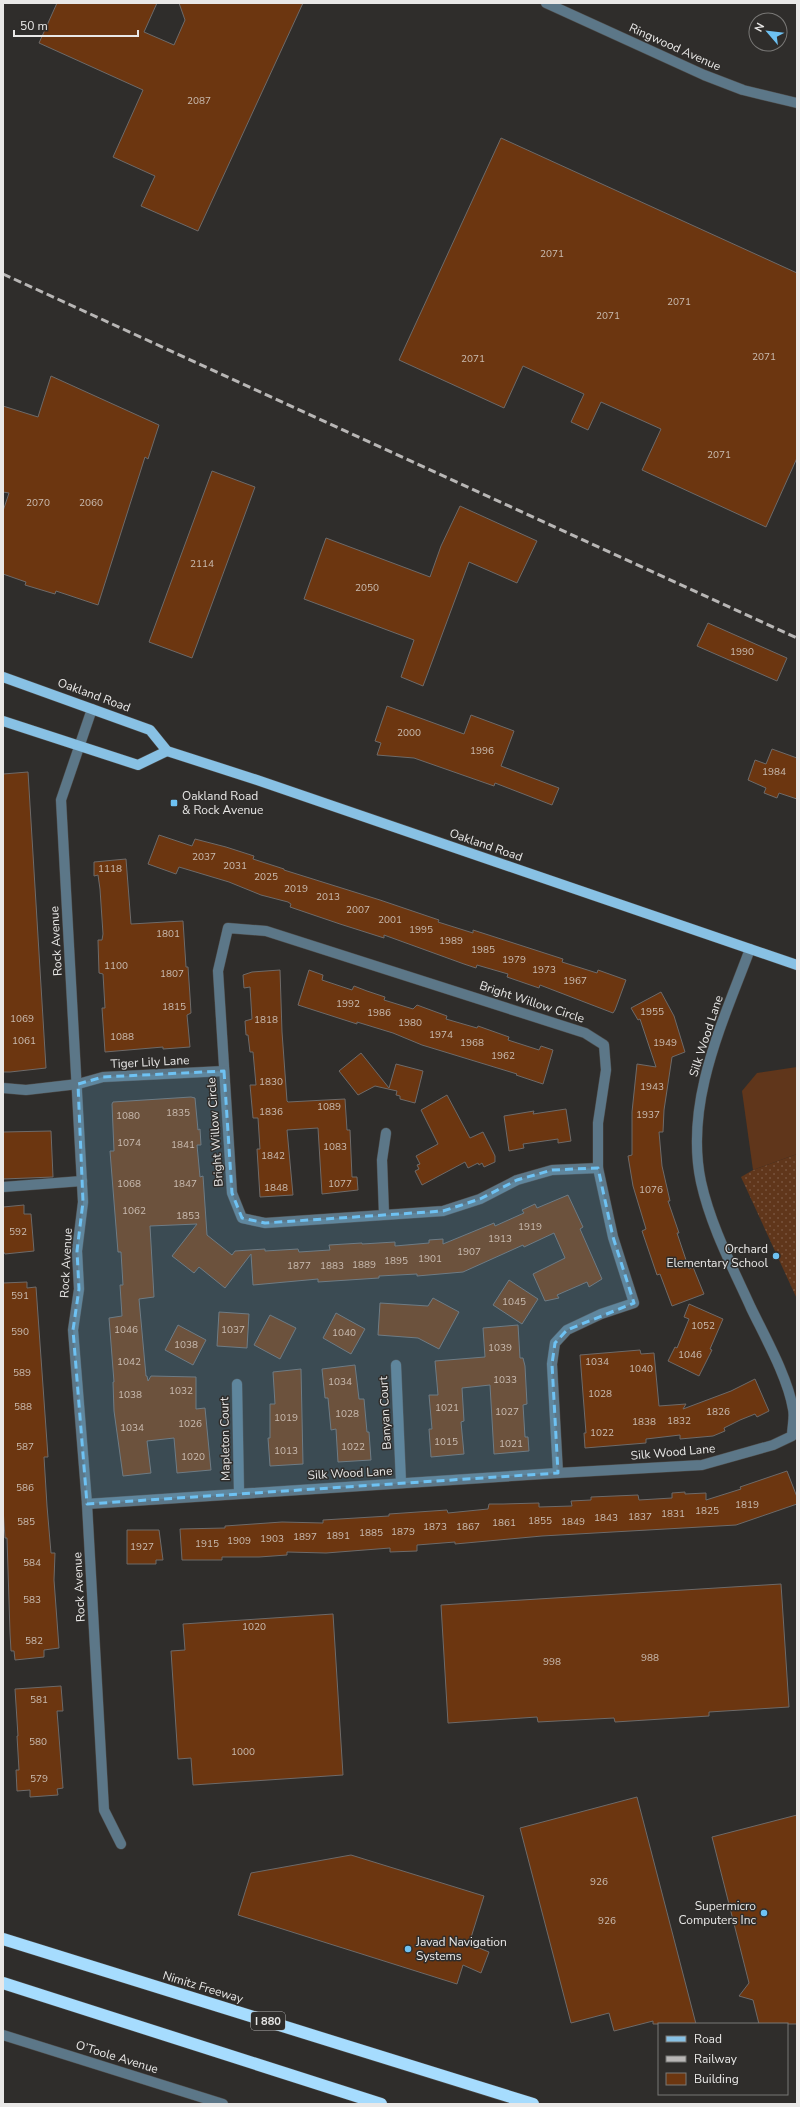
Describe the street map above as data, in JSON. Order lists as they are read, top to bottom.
{
  "streets": {
    "highway": ["Nimitz Freeway", "I 880"],
    "main road": ["Oakland Road"],
    "street": [
      "Ringwood Avenue",
      "Rock Avenue",
      "Bright Willow Circle",
      "Silk Wood Lane",
      "Tiger Lily Lane",
      "Banyan Court",
      "Mapleton Court",
      "O’Toole Avenue"
    ]
  },
  "crossings": [
    ["Oakland Road", "Rock Avenue"],
    ["Oakland Road", "Silk Wood Lane"],
    ["Rock Avenue", "Silk Wood Lane"],
    ["Rock Avenue", "Tiger Lily Lane"],
    ["Bright Willow Circle", "Tiger Lily Lane"],
    ["Silk Wood Lane", "Banyan Court"],
    ["Silk Wood Lane", "Mapleton Court"]
  ],
  "places": {
    "transit": ["Oakland Road & Rock Avenue"],
    "other": ["Orchard Elementary School", "Supermicro Computers Inc", "Javad Navigation Systems"]
  },
  "house_numbers": [
    "2087",
    "2071",
    "2071",
    "2071",
    "2071",
    "2071",
    "2071",
    "2070",
    "2060",
    "2114",
    "2050",
    "1990",
    "2000",
    "1996",
    "1984",
    "2037",
    "2031",
    "1118",
    "2025",
    "2019",
    "2013",
    "2007",
    "2001",
    "1995",
    "1801",
    "1989",
    "1985",
    "1979",
    "1100",
    "1973",
    "1807",
    "1967",
    "1992",
    "1815",
    "1955",
    "1986",
    "1069",
    "1818",
    "1980",
    "1974",
    "1088",
    "1061",
    "1968",
    "1949",
    "1962",
    "1830",
    "1943",
    "1089",
    "1836",
    "1835",
    "1937",
    "1080",
    "1074",
    "1841",
    "1083",
    "1842",
    "1068",
    "1847",
    "1077",
    "1848",
    "1076",
    "1062",
    "1853",
    "1919",
    "592",
    "1913",
    "1907",
    "1901",
    "1895",
    "1889",
    "1877",
    "1883",
    "591",
    "1045",
    "1052",
    "1046",
    "1037",
    "590",
    "1040",
    "1038",
    "1039",
    "1046",
    "1042",
    "1034",
    "1040",
    "589",
    "1033",
    "1034",
    "1032",
    "1028",
    "1038",
    "588",
    "1021",
    "1027",
    "1826",
    "1028",
    "1019",
    "1832",
    "1838",
    "1026",
    "1034",
    "1022",
    "1015",
    "1021",
    "587",
    "1022",
    "1013",
    "1020",
    "586",
    "1819",
    "1825",
    "1831",
    "1837",
    "1843",
    "1855",
    "585",
    "1849",
    "1861",
    "1873",
    "1867",
    "1879",
    "1885",
    "1891",
    "1897",
    "1903",
    "1909",
    "1915",
    "1927",
    "584",
    "583",
    "1020",
    "582",
    "988",
    "998",
    "581",
    "580",
    "1000",
    "579",
    "926",
    "926"
  ],
  "legend": ["Road", "Railway", "Building"],
  "scale_bar": "50 m",
  "north": "top left"
}
